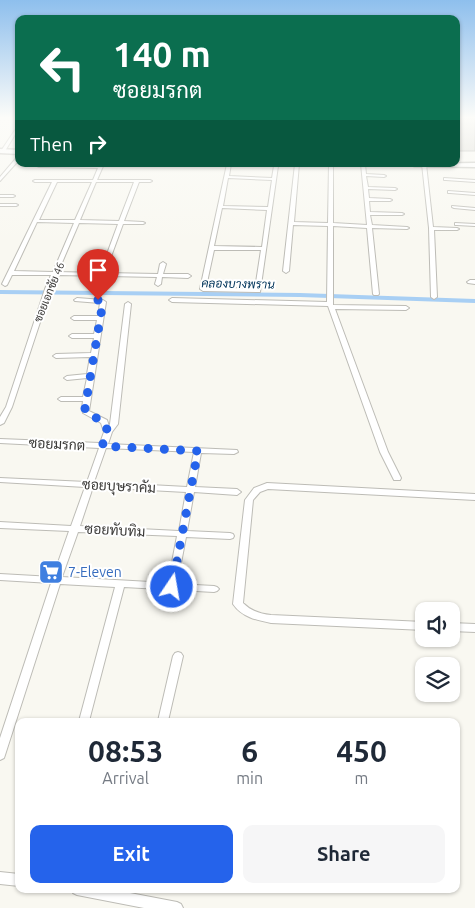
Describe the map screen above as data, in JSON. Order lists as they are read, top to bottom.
{
  "streets": {
    "street": [
      "ซอยเอกชัย 46",
      "ซอยมรกต",
      "ซอยบุษราคัม",
      "ซอยทับทิม"
    ]
  },
  "water": ["คลองบางพราน"],
  "places": {
    "supermarket": ["7-Eleven"]
  },
  "page": {
    "turn": ["140 m", "ซอยมรกต"],
    "then": "Then",
    "eta": [
      "08:53",
      "Arrival",
      "6",
      "min",
      "450",
      "m"
    ],
    "buttons": ["Exit", "Share"]
  }
}
